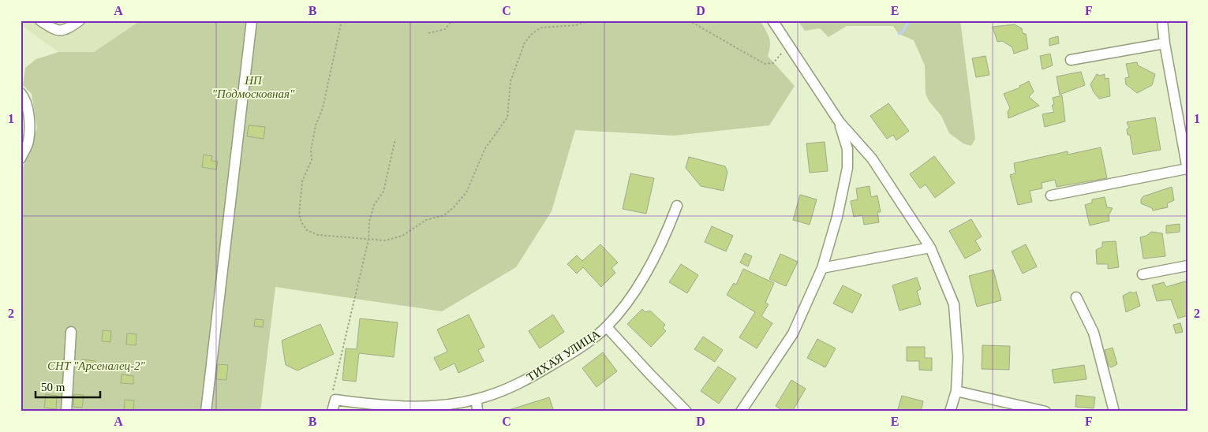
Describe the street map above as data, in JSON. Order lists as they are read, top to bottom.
{
  "streets": {
    "street": ["ТИХАЯ УЛИЦА"]
  },
  "parks": ["НП \"Подмосковная\"", "СНТ \"Арсеналец-2\""],
  "scale_bar": "50 m",
  "grid": {
    "columns": [
      "A",
      "B",
      "C",
      "D",
      "E",
      "F"
    ],
    "rows": ["1", "2"]
  }
}
